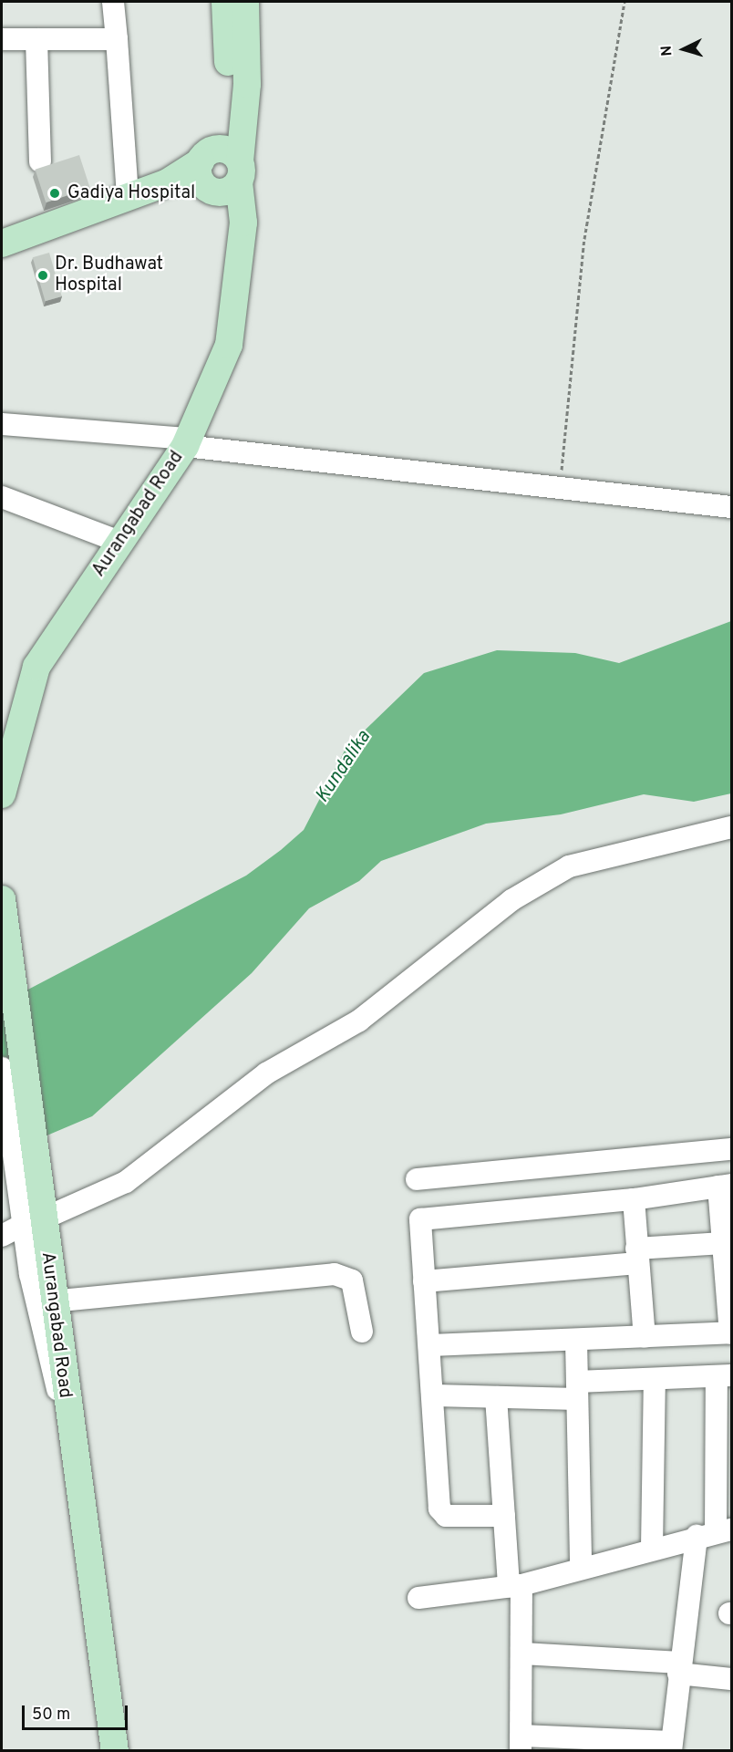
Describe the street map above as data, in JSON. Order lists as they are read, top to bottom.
{
  "streets": {
    "main road": ["Aurangabad Road"]
  },
  "water": ["Kundalika"],
  "places": ["Gadiya Hospital", "Dr. Budhawat Hospital"],
  "scale_bar": "50 m",
  "north": "left"
}
